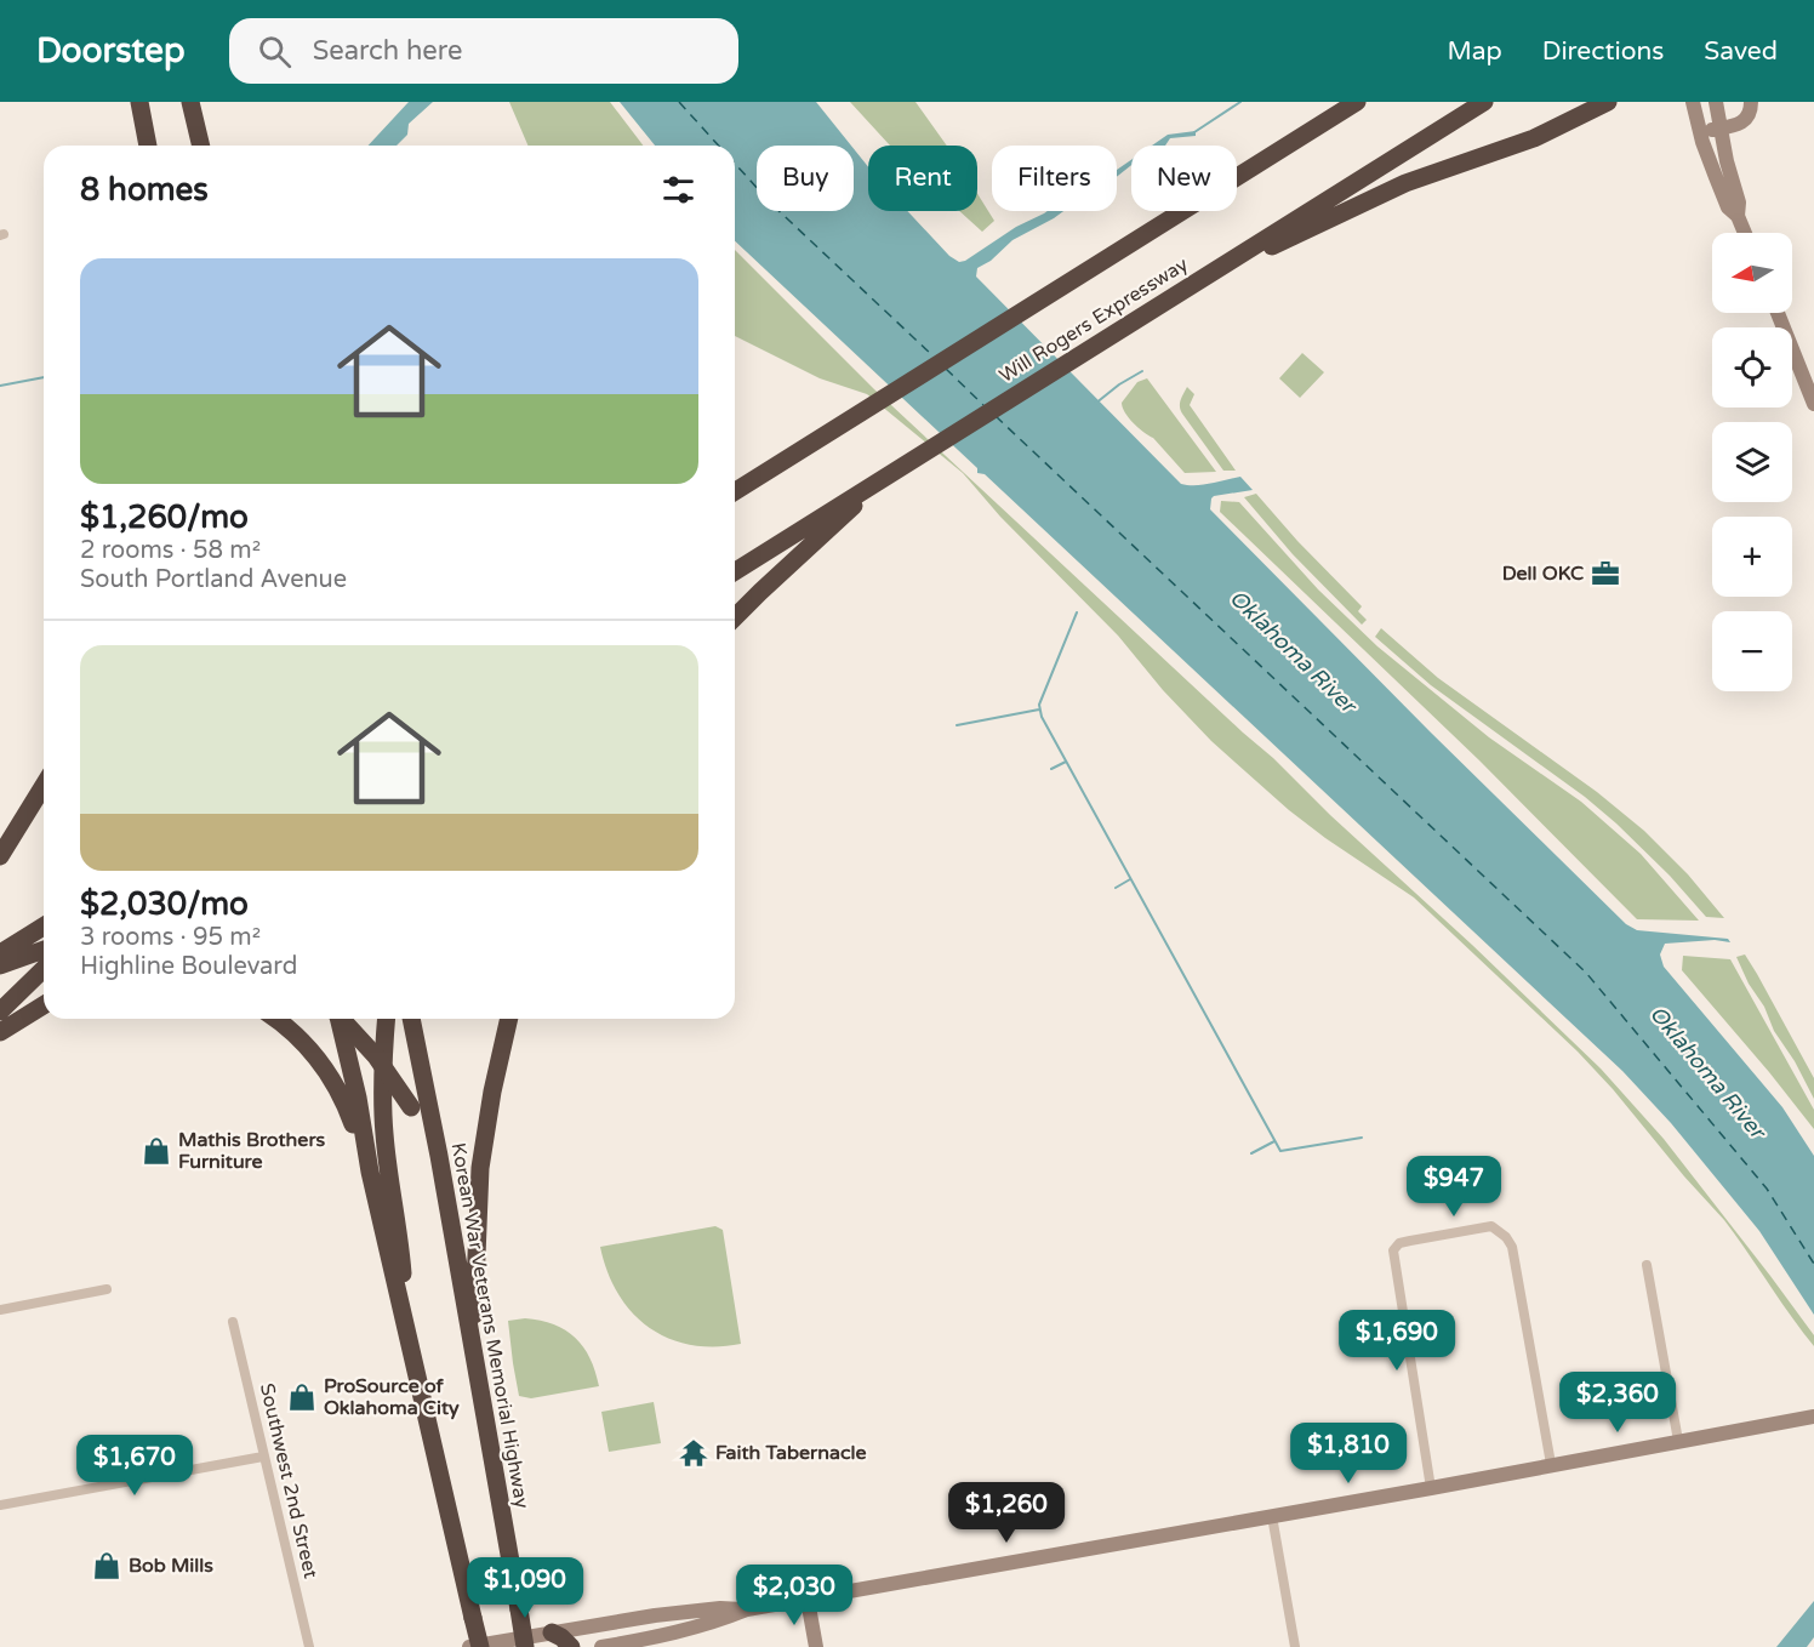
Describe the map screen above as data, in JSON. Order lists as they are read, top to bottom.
{
  "streets": {
    "highway": ["Will Rogers Expressway", "Korean War Veterans Memorial Highway"],
    "street": ["Southwest 2nd Street"]
  },
  "water": ["Oklahoma River"],
  "places": {
    "office": ["Dell OKC"],
    "shop": ["Mathis Brothers Furniture", "ProSource of Oklahoma City", "Bob Mills"],
    "temple": ["Faith Tabernacle"]
  },
  "north": "left",
  "page": {
    "header": "Doorstep",
    "search": "Search here",
    "nav": ["Map", "Directions", "Saved"],
    "chip": [
      "Buy",
      "Rent",
      "Filters",
      "New"
    ],
    "heading": "8 homes",
    "map_buttons": ["+", "−"],
    "list": [
      {
        "name": "$1,260/mo",
        "note": "2 rooms · 58 m² · South Portland Avenue"
      },
      {
        "name": "$2,030/mo",
        "note": "3 rooms · 95 m² · Highline Boulevard"
      }
    ],
    "price": [
      "$947",
      "$1,690",
      "$2,360",
      "$1,810",
      "$1,670",
      "$1,260",
      "$1,090",
      "$2,030"
    ]
  }
}
